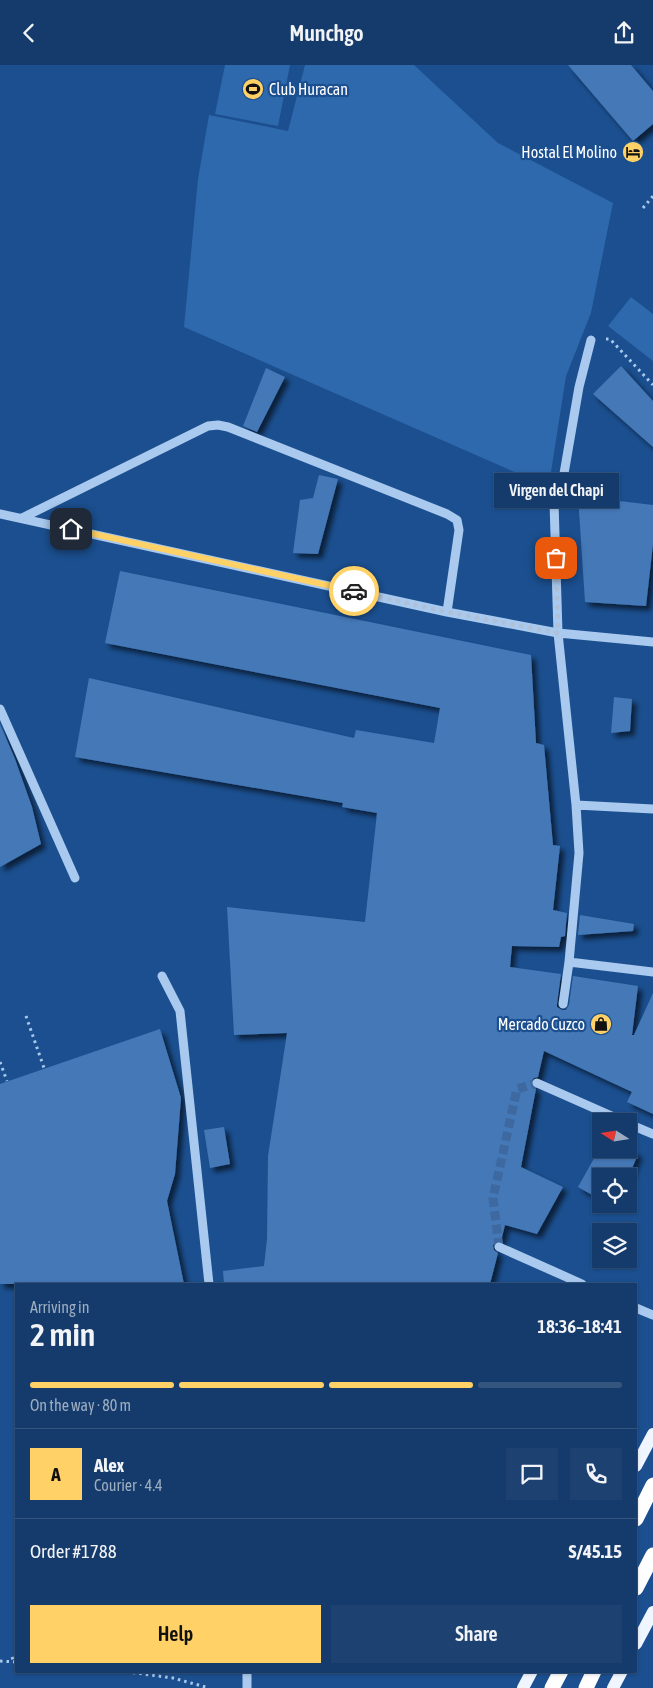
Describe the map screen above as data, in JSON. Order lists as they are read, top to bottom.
{
  "places": {
    "sports": ["Club Huracan"],
    "hotel": ["Hostal El Molino"],
    "other": ["Virgen del Chapi"],
    "shop": ["Mercado Cuzco"]
  },
  "north": "left",
  "page": {
    "header": "Munchgo",
    "bubble": "Virgen del Chapi",
    "heading": ["2 min", "Arriving in", "18:36–18:41"],
    "panel": [
      "Alex",
      "Courier · 4.4",
      "Order #1788",
      "S/45.15"
    ],
    "bar": "On the way · 80 m",
    "round": "A",
    "buttons": ["Help", "Share"]
  }
}
